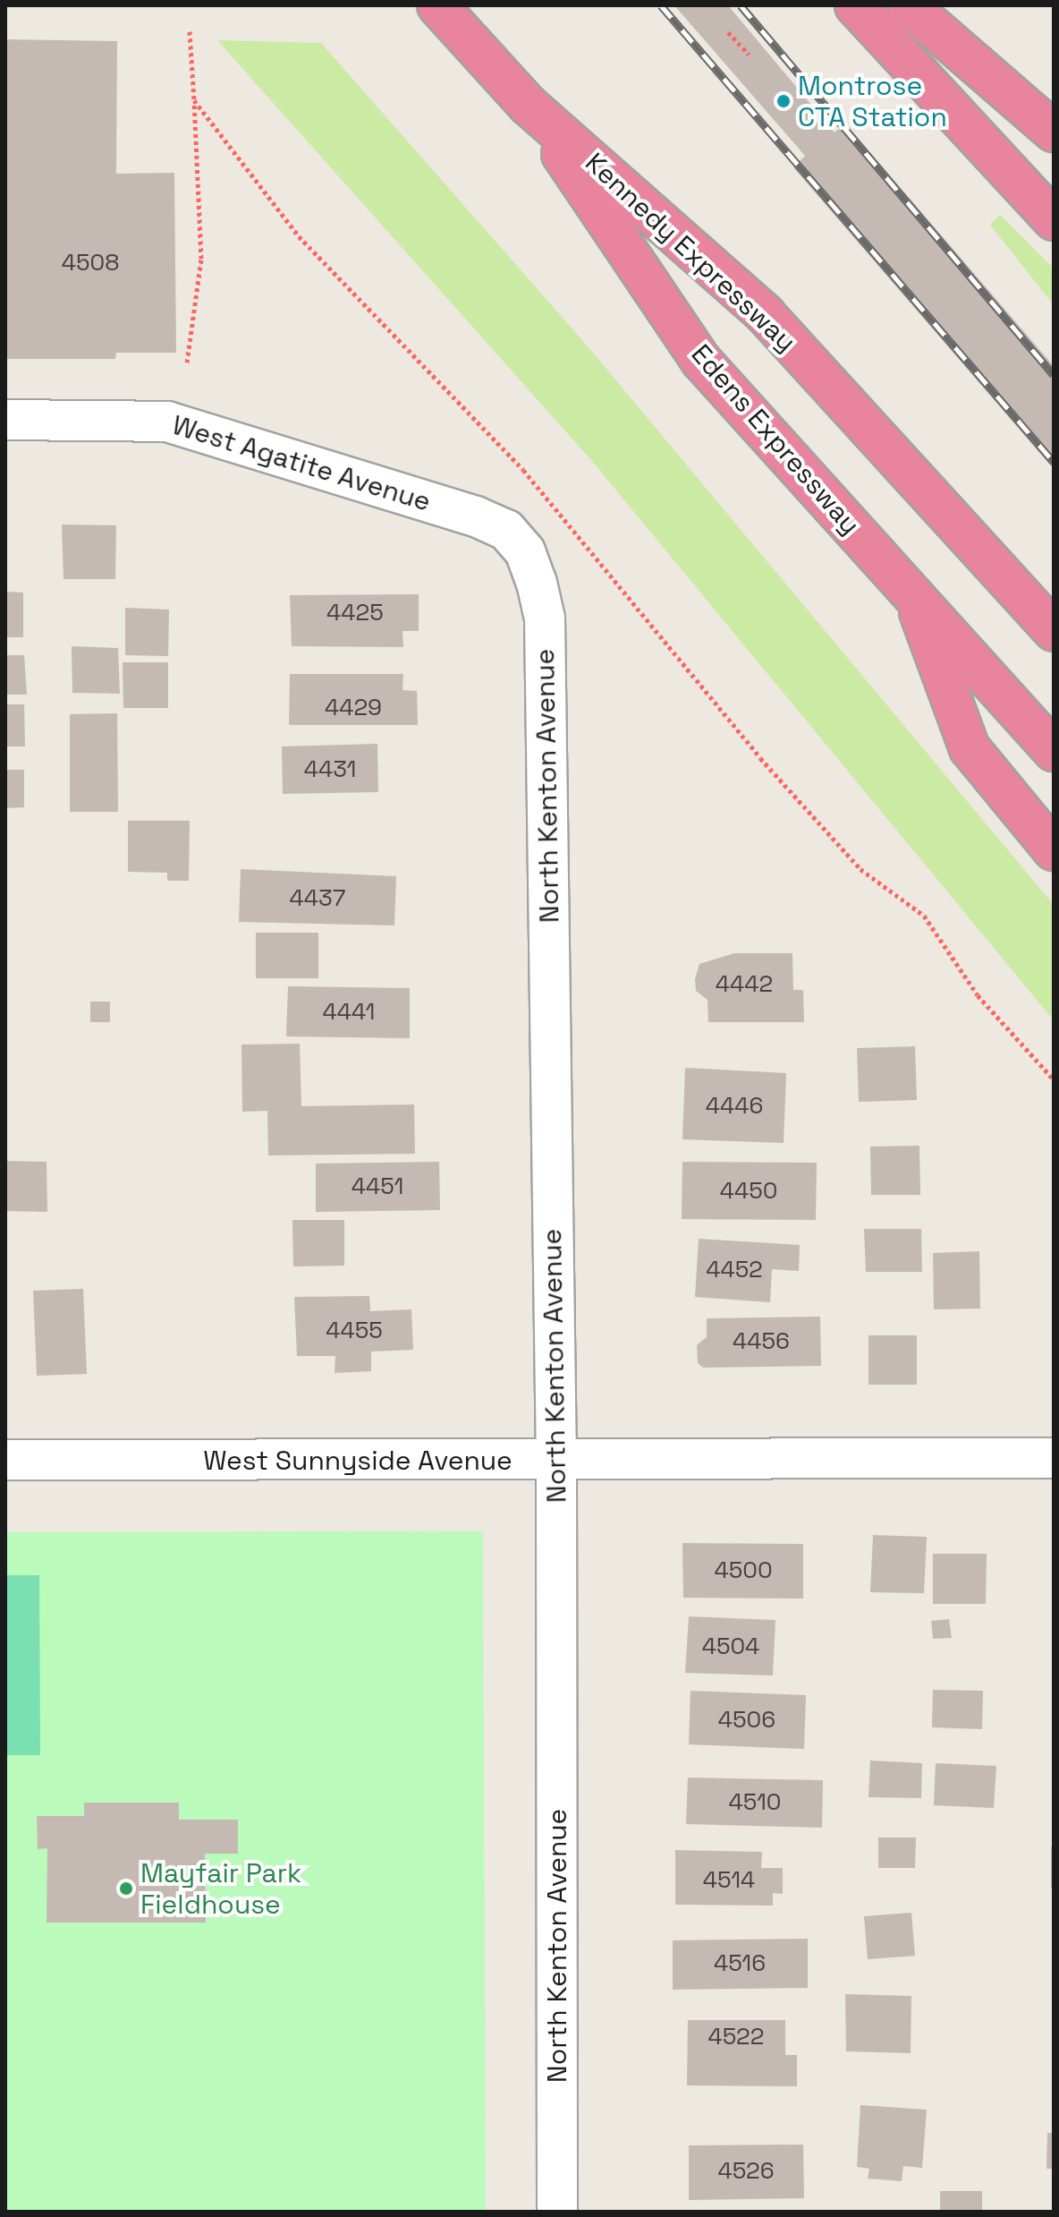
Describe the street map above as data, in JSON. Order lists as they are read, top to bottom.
{
  "streets": {
    "highway": ["Kennedy Expressway", "Edens Expressway"],
    "street": ["West Agatite Avenue", "North Kenton Avenue", "West Sunnyside Avenue"]
  },
  "crossings": [
    ["Kennedy Expressway", "Edens Expressway"],
    ["West Agatite Avenue", "North Kenton Avenue"],
    ["North Kenton Avenue", "West Sunnyside Avenue"]
  ],
  "places": ["Montrose CTA Station", "Mayfair Park Fieldhouse"],
  "house_numbers": [
    "4508",
    "4425",
    "4429",
    "4431",
    "4437",
    "4442",
    "4441",
    "4446",
    "4451",
    "4450",
    "4452",
    "4455",
    "4456",
    "4500",
    "4504",
    "4506",
    "4510",
    "4514",
    "4516",
    "4522",
    "4526"
  ]
}
